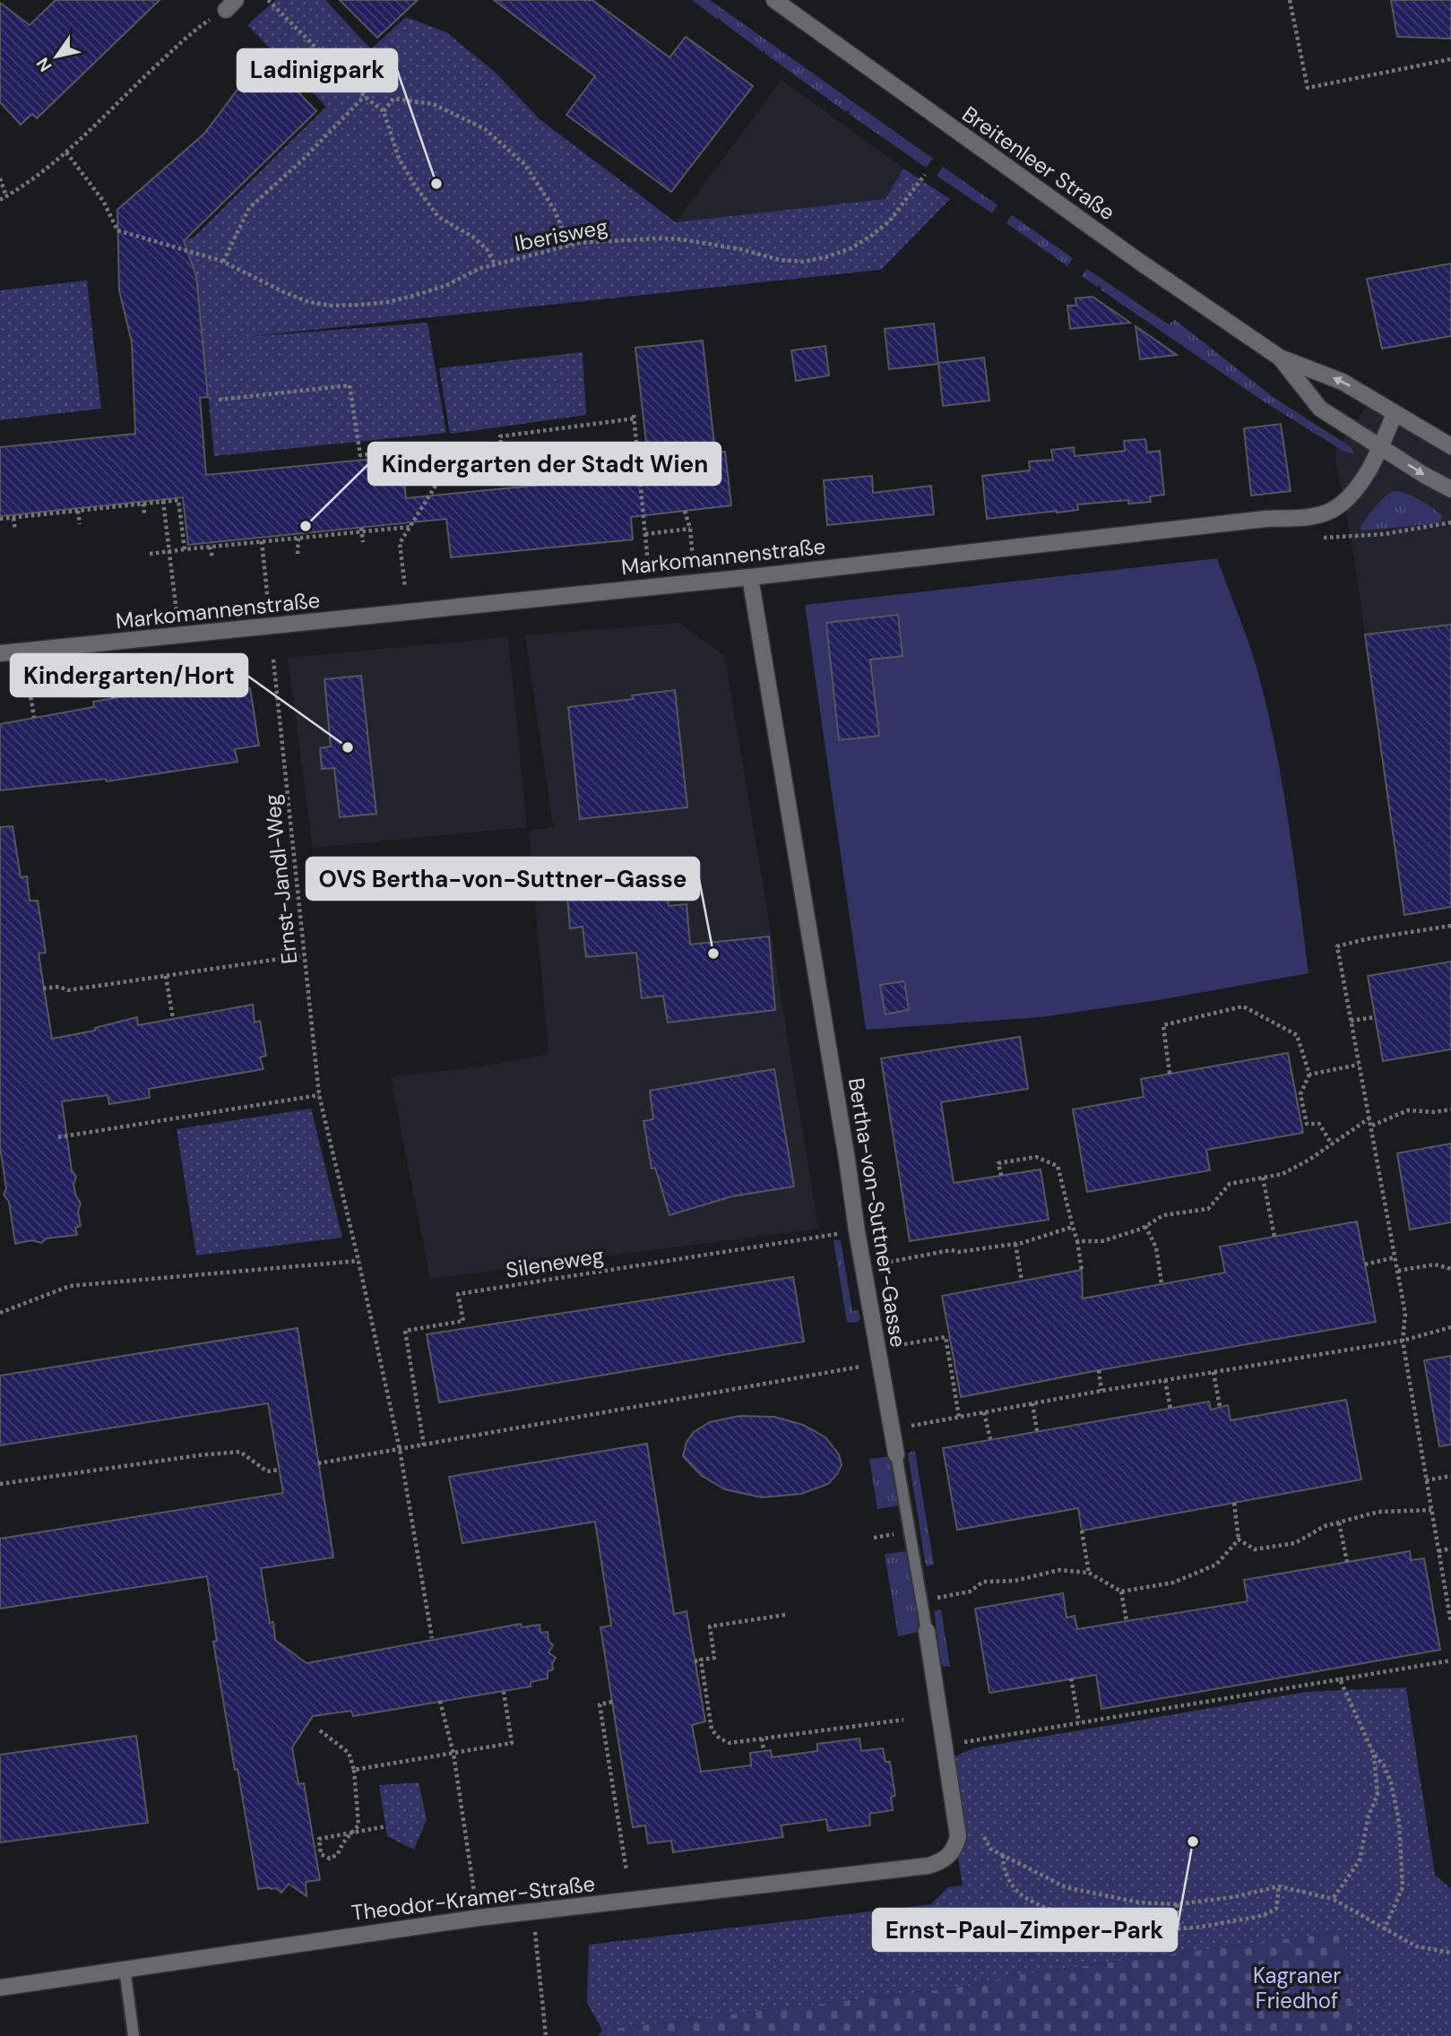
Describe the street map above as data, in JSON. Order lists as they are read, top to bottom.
{
  "streets": {
    "street": [
      "Breitenleer Straße",
      "Markomannenstraße",
      "Bertha-von-Suttner-Gasse",
      "Theodor-Kramer-Straße"
    ],
    "path": ["Iberisweg", "Ernst-Jandl-Weg", "Sileneweg"]
  },
  "crossings": [
    ["Breitenleer Straße", "Markomannenstraße"],
    ["Markomannenstraße", "Bertha-von-Suttner-Gasse"],
    ["Bertha-von-Suttner-Gasse", "Sileneweg"],
    ["Bertha-von-Suttner-Gasse", "Theodor-Kramer-Straße"]
  ],
  "parks": ["Kagraner Friedhof"],
  "places": [
    "Ladinigpark",
    "Kindergarten der Stadt Wien",
    "Kindergarten/Hort",
    "OVS Bertha-von-Suttner-Gasse",
    "Ernst-Paul-Zimper-Park"
  ],
  "north": "bottom left"
}
